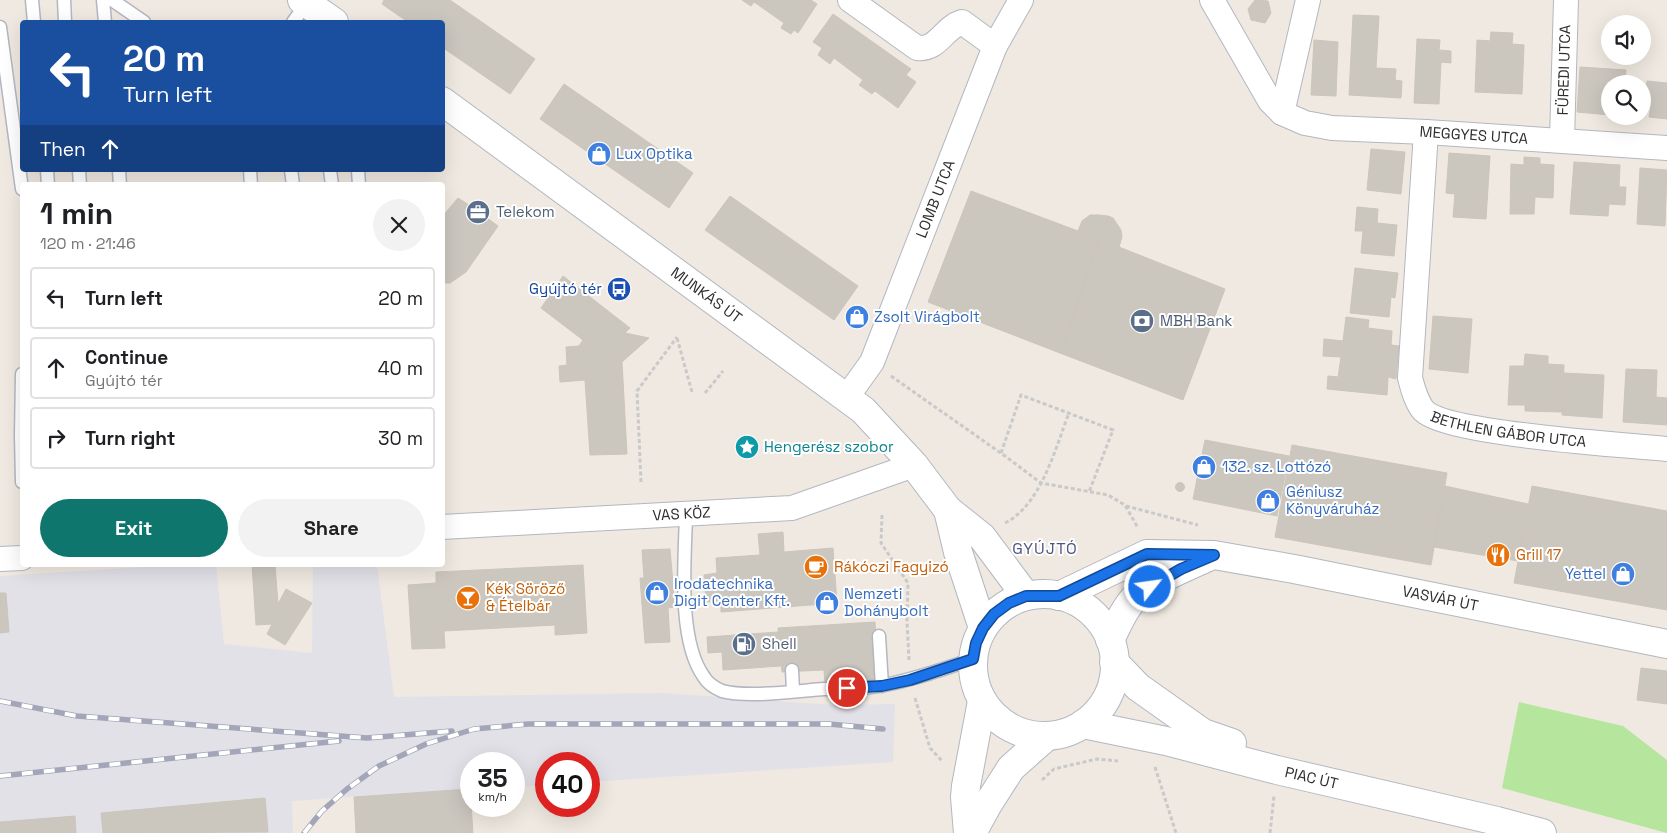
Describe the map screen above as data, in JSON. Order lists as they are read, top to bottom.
{
  "streets": {
    "main road": ["MUNKÁS ÚT", "VASVÁR ÚT", "PIAC ÚT"],
    "street": [
      "FÜREDI UTCA",
      "MEGGYES UTCA",
      "LOMB UTCA",
      "BETHLEN GÁBOR UTCA",
      "VAS KÖZ"
    ]
  },
  "crossings": [
    ["FÜREDI UTCA", "MEGGYES UTCA"],
    ["MEGGYES UTCA", "BETHLEN GÁBOR UTCA"],
    ["LOMB UTCA", "MUNKÁS ÚT"],
    ["MUNKÁS ÚT", "VAS KÖZ"],
    ["VASVÁR ÚT", "PIAC ÚT"]
  ],
  "districts": ["GYÚJTÓ"],
  "places": {
    "shop": [
      "Lux Optika",
      "Zsolt Virágbolt",
      "132. sz. Lottózó",
      "Géniusz Könyváruház",
      "Yettel",
      "Irodatechnika Digit Center Kft.",
      "Nemzeti Dohánybolt"
    ],
    "office": ["Telekom"],
    "bus stop": ["Gyújtó tér"],
    "bank": ["MBH Bank"],
    "place": ["Hengerész szobor"],
    "restaurant": ["Grill 17"],
    "cafe": ["Rákóczi Fagyizó"],
    "bar": ["Kék Söröző & Ételbár"],
    "fuel station": ["Shell"]
  },
  "page": {
    "turn": ["20 m", "Turn left"],
    "then": "Then",
    "heading": ["1 min", "120 m · 21:46"],
    "list": [
      {
        "name": "Turn left",
        "value": "20 m"
      },
      {
        "name": "Continue",
        "note": "Gyújtó tér",
        "value": "40 m"
      },
      {
        "name": "Turn right",
        "value": "30 m"
      }
    ],
    "buttons": ["Exit", "Share"],
    "speed": "35 km/h",
    "limit": "40"
  }
}
